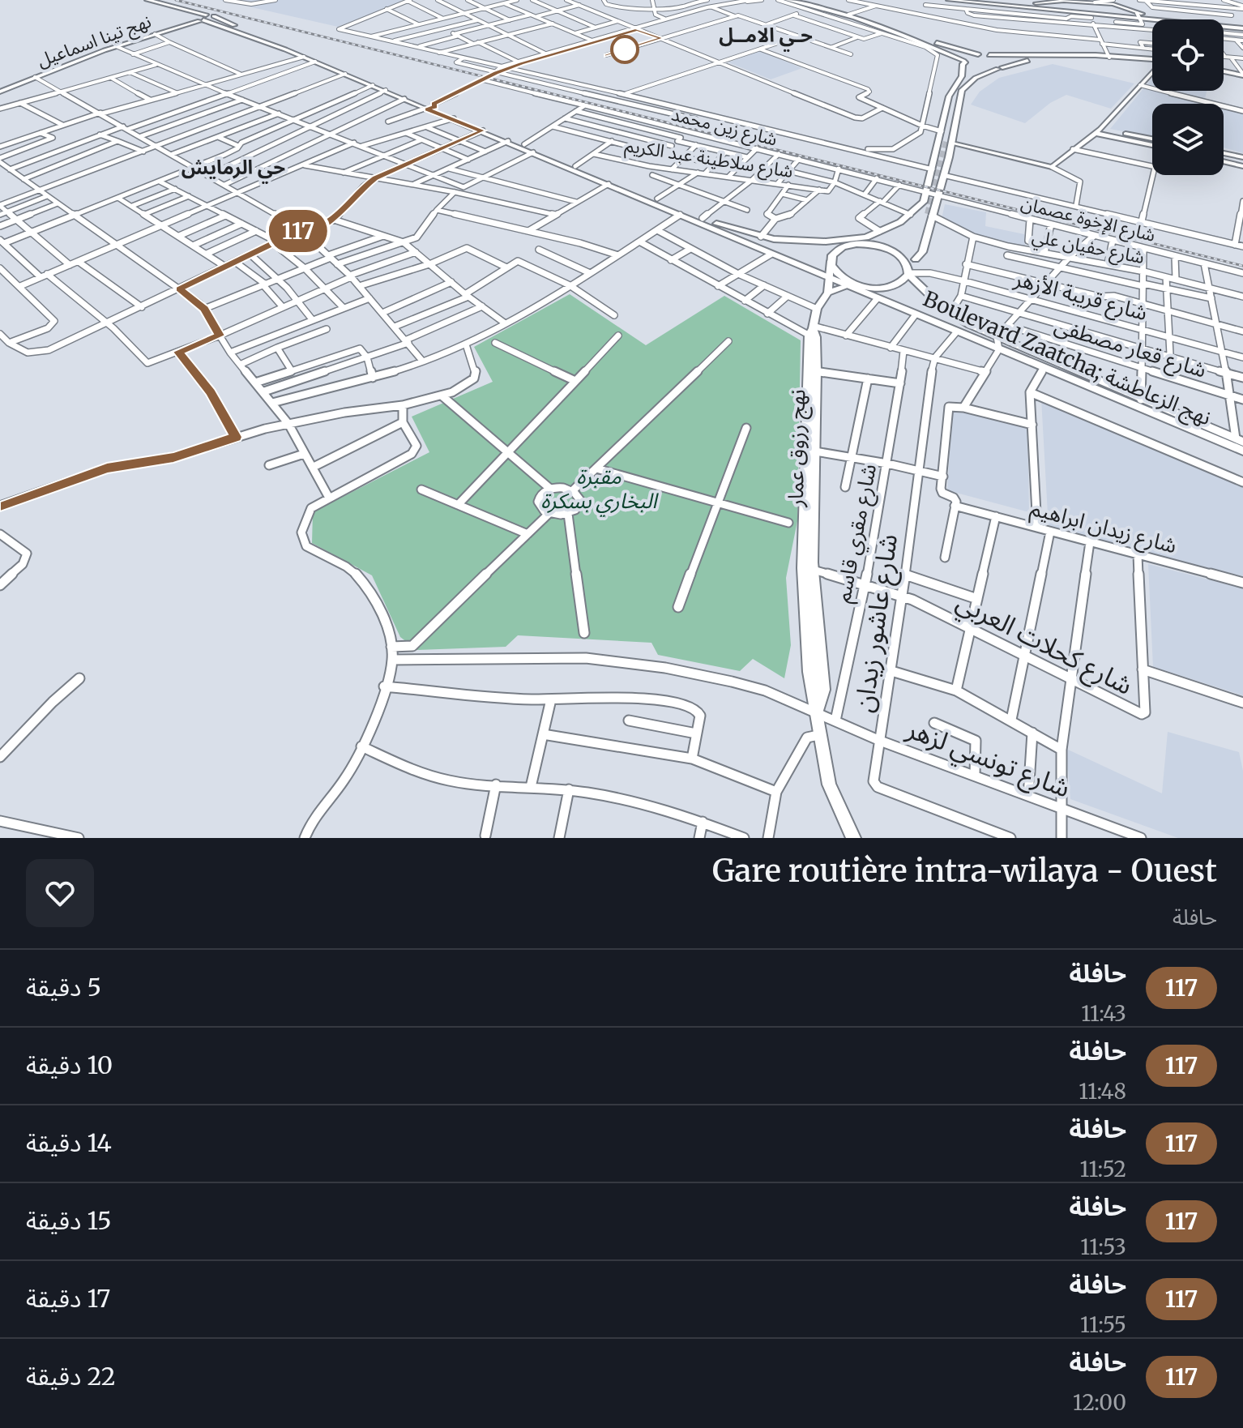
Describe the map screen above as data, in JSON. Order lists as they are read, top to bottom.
{
  "streets": {
    "main road": ["Boulevard Zaatcha; نهج الزعاطشة"],
    "street": [
      "نهج تينا اسماعيل",
      "شارع زين محمد",
      "شارع سلاطينة عبد الكريم",
      "شارع الإخوة عصمان",
      "شارع حفيان علي",
      "شارع قريبة الأزهر",
      "شارع قعار مصطفى",
      "نهج رزوق عمار",
      "شارع زيدان ابراهيم",
      "شارع مقري قاسم",
      "شارع عاشور زيدان",
      "شارع كحلات العربي",
      "شارع تونسي لزهر"
    ]
  },
  "crossings": [
    ["شارع زين محمد", "شارع الإخوة عصمان"],
    ["شارع قريبة الأزهر", "Boulevard Zaatcha; نهج الزعاطشة"],
    ["Boulevard Zaatcha; نهج الزعاطشة", "شارع عاشور زيدان"],
    ["نهج رزوق عمار", "شارع كحلات العربي"],
    ["شارع زيدان ابراهيم", "شارع كحلات العربي"],
    ["شارع مقري قاسم", "شارع كحلات العربي"],
    ["شارع مقري قاسم", "شارع تونسي لزهر"],
    ["شارع عاشور زيدان", "شارع كحلات العربي"],
    ["شارع عاشور زيدان", "شارع تونسي لزهر"]
  ],
  "districts": ["حـي الامــل", "حي الرمايش"],
  "parks": ["مقبرة البخاري بسكرة"],
  "lines": ["bus line 117"],
  "page": {
    "on_map": "117",
    "heading": ["Gare routière intra-wilaya - Ouest", "حافلة"],
    "list": [
      {
        "mark": "117",
        "name": "حافلة",
        "note": "11:43",
        "value": "5 دقيقة"
      },
      {
        "mark": "117",
        "name": "حافلة",
        "note": "11:48",
        "value": "10 دقيقة"
      },
      {
        "mark": "117",
        "name": "حافلة",
        "note": "11:52",
        "value": "14 دقيقة"
      },
      {
        "mark": "117",
        "name": "حافلة",
        "note": "11:53",
        "value": "15 دقيقة"
      },
      {
        "mark": "117",
        "name": "حافلة",
        "note": "11:55",
        "value": "17 دقيقة"
      },
      {
        "mark": "117",
        "name": "حافلة",
        "note": "12:00",
        "value": "22 دقيقة"
      }
    ]
  }
}
